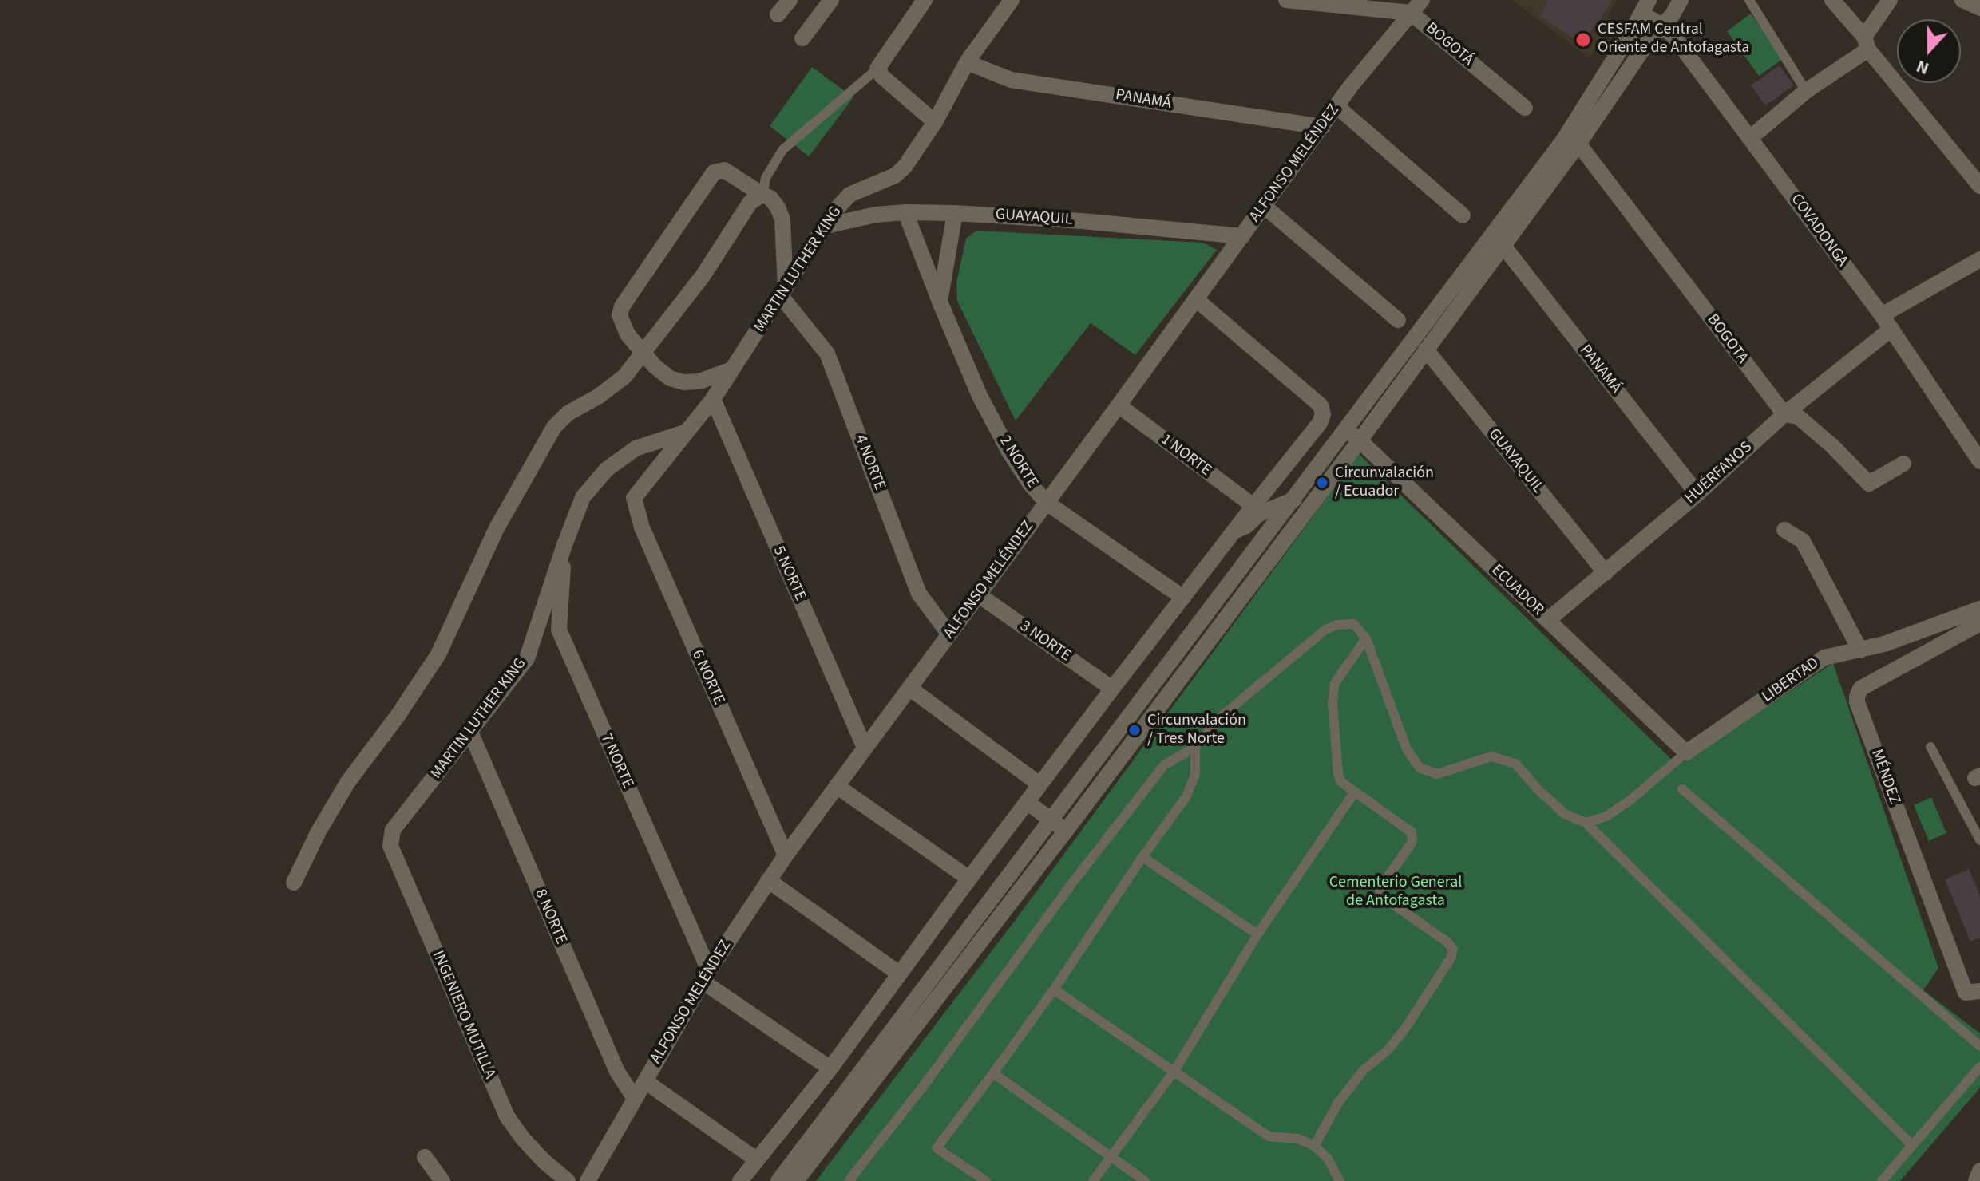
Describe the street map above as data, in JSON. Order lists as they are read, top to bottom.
{
  "streets": {
    "street": [
      "BOGOTÁ",
      "PANAMÁ",
      "ALFONSO MELÉNDEZ",
      "GUAYAQUIL",
      "COVADONGA",
      "MARTIN LUTHER KING",
      "BOGOTA",
      "1 NORTE",
      "2 NORTE",
      "4 NORTE",
      "HUÉRFANOS",
      "5 NORTE",
      "ECUADOR",
      "3 NORTE",
      "6 NORTE",
      "LIBERTAD",
      "7 NORTE",
      "MÉNDEZ",
      "8 NORTE",
      "INGENIERO MUTILLA"
    ]
  },
  "crossings": [
    ["BOGOTÁ", "ALFONSO MELÉNDEZ"],
    ["PANAMÁ", "ALFONSO MELÉNDEZ"],
    ["PANAMÁ", "MARTIN LUTHER KING"],
    ["PANAMÁ", "HUÉRFANOS"],
    ["ALFONSO MELÉNDEZ", "GUAYAQUIL"],
    ["ALFONSO MELÉNDEZ", "1 NORTE"],
    ["ALFONSO MELÉNDEZ", "2 NORTE"],
    ["ALFONSO MELÉNDEZ", "4 NORTE"],
    ["ALFONSO MELÉNDEZ", "5 NORTE"],
    ["ALFONSO MELÉNDEZ", "3 NORTE"],
    ["ALFONSO MELÉNDEZ", "6 NORTE"],
    ["ALFONSO MELÉNDEZ", "7 NORTE"],
    ["ALFONSO MELÉNDEZ", "8 NORTE"],
    ["GUAYAQUIL", "MARTIN LUTHER KING"],
    ["GUAYAQUIL", "2 NORTE"],
    ["GUAYAQUIL", "HUÉRFANOS"],
    ["COVADONGA", "HUÉRFANOS"],
    ["MARTIN LUTHER KING", "4 NORTE"],
    ["MARTIN LUTHER KING", "5 NORTE"],
    ["MARTIN LUTHER KING", "6 NORTE"],
    ["MARTIN LUTHER KING", "7 NORTE"],
    ["MARTIN LUTHER KING", "8 NORTE"],
    ["MARTIN LUTHER KING", "INGENIERO MUTILLA"],
    ["BOGOTA", "HUÉRFANOS"],
    ["HUÉRFANOS", "ECUADOR"],
    ["ECUADOR", "LIBERTAD"]
  ],
  "parks": ["Cementerio General de Antofagasta"],
  "places": ["CESFAM Central Oriente de Antofagasta", "Circunvalación / Ecuador", "Circunvalación / Tres Norte"],
  "north": "bottom"
}
